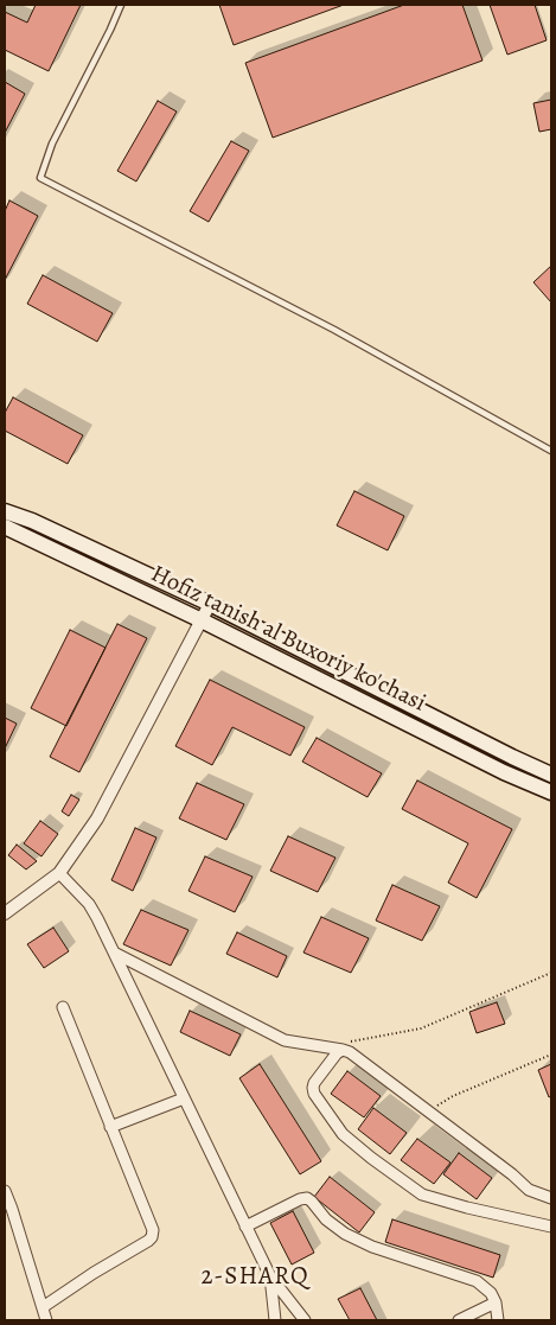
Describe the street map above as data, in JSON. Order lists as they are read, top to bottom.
{
  "streets": {
    "main road": ["Hofiz tanish al Buxoriy ko'chasi"]
  },
  "districts": ["2-SHARQ"]
}
